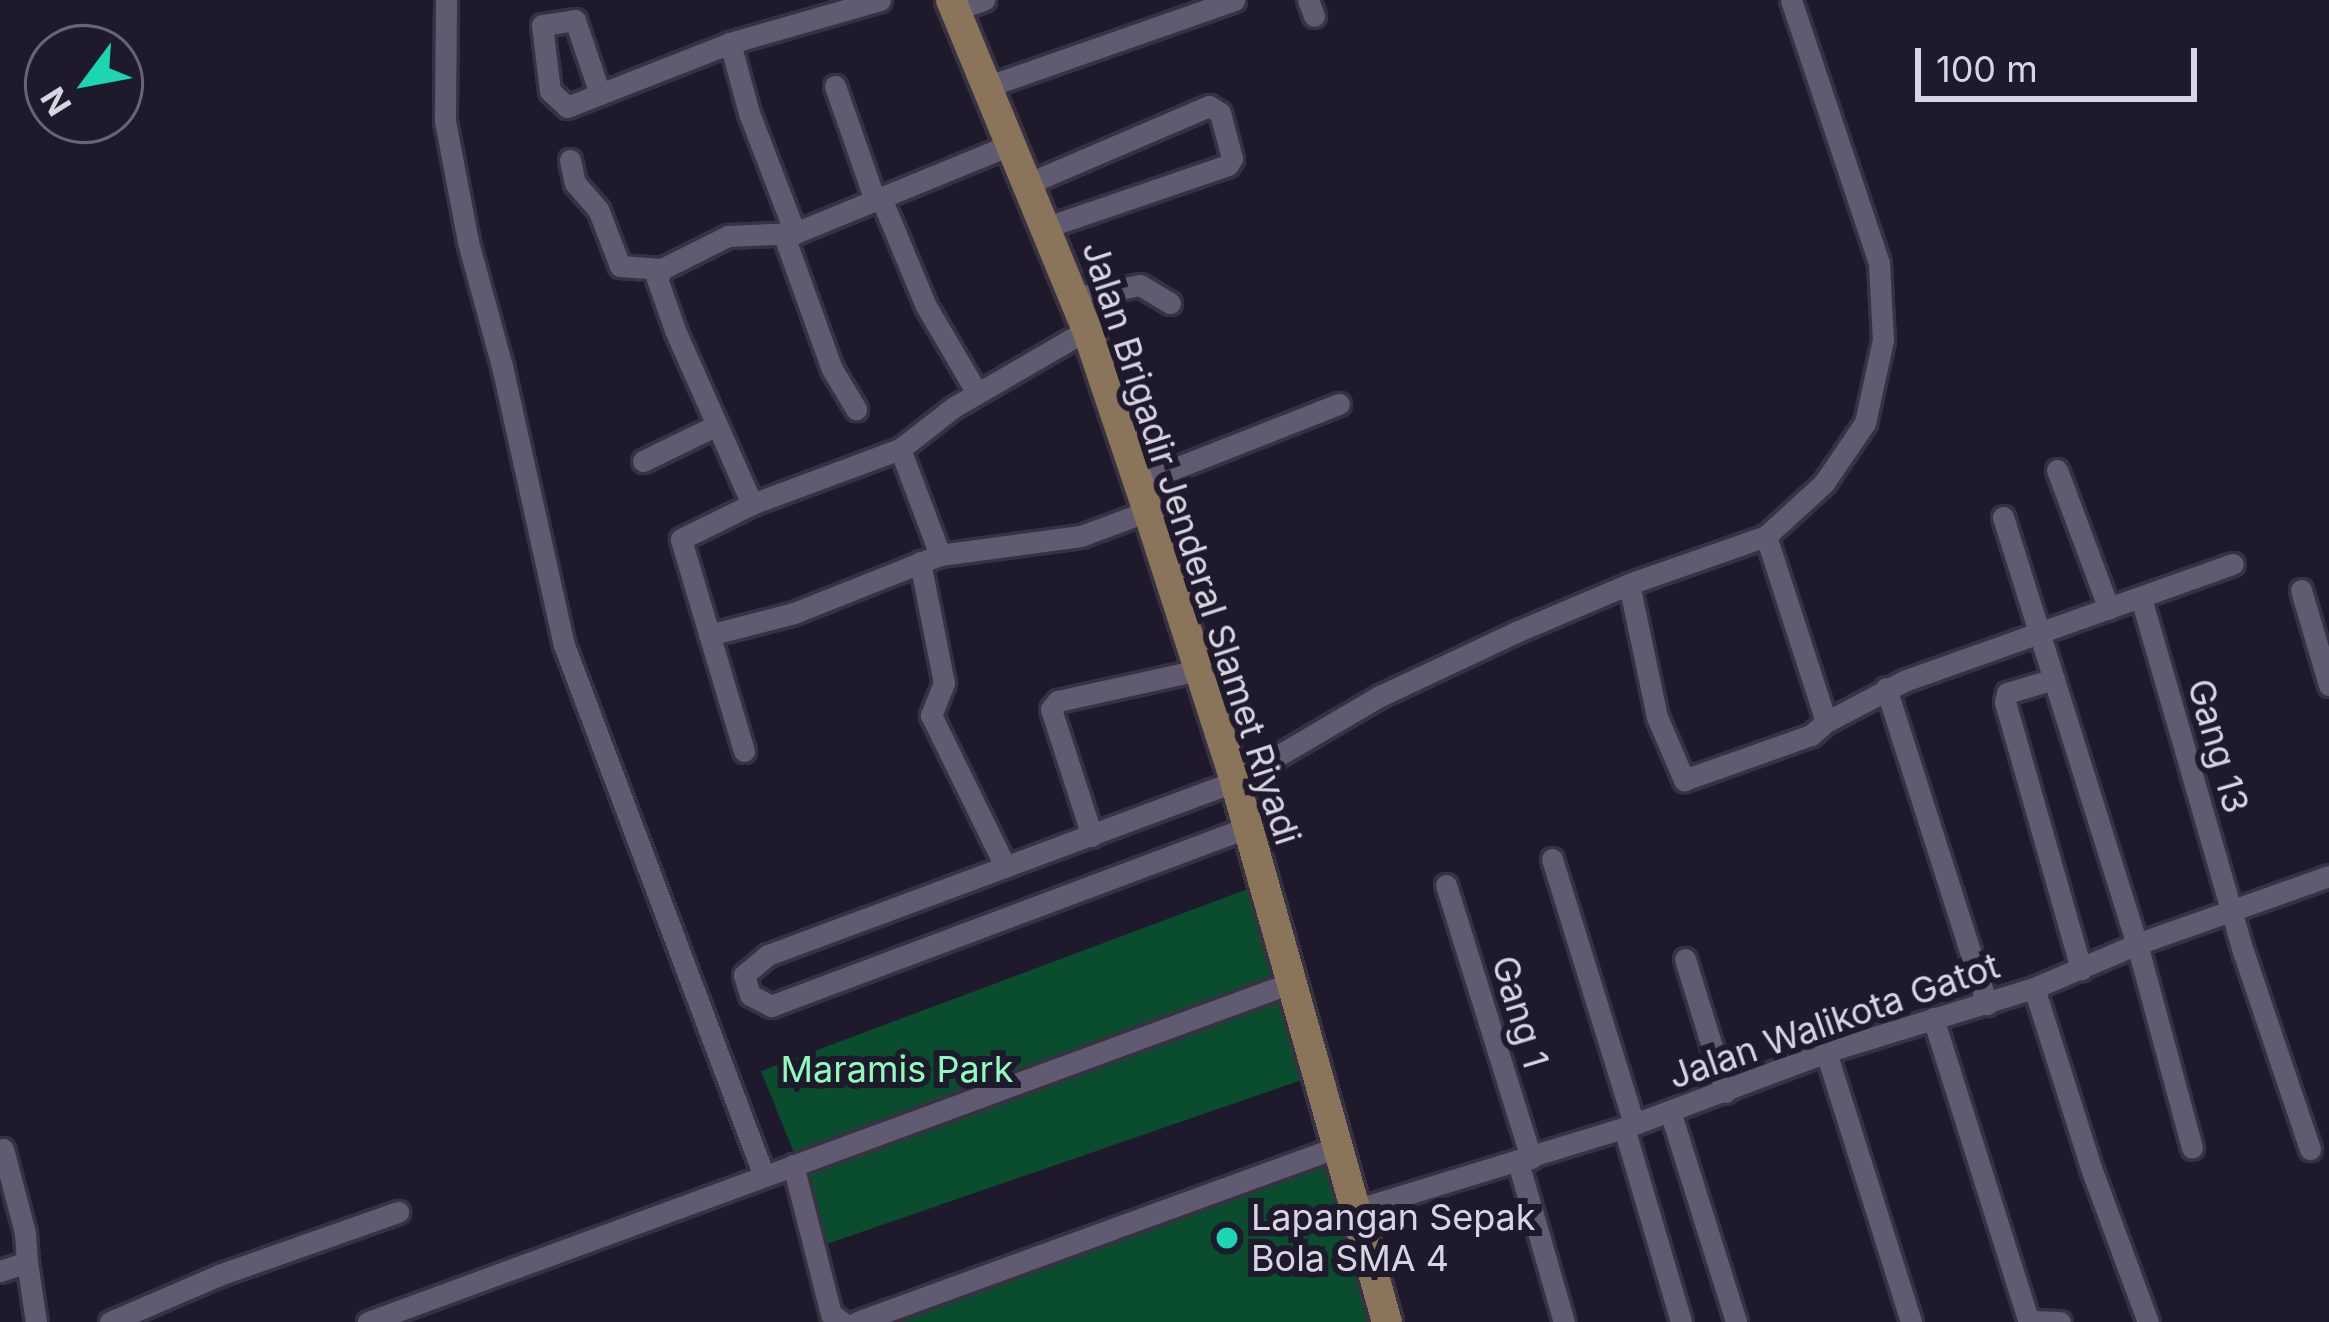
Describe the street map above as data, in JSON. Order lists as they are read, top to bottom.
{
  "streets": {
    "main road": ["Jalan Brigadir Jenderal Slamet Riyadi"],
    "street": ["Gang 13", "Gang 1", "Jalan Walikota Gatot"]
  },
  "crossings": [
    ["Jalan Brigadir Jenderal Slamet Riyadi", "Jalan Walikota Gatot"],
    ["Gang 13", "Jalan Walikota Gatot"],
    ["Gang 1", "Jalan Walikota Gatot"]
  ],
  "parks": ["Maramis Park"],
  "places": ["Lapangan Sepak Bola SMA 4"],
  "scale_bar": "100 m",
  "north": "bottom left"
}
